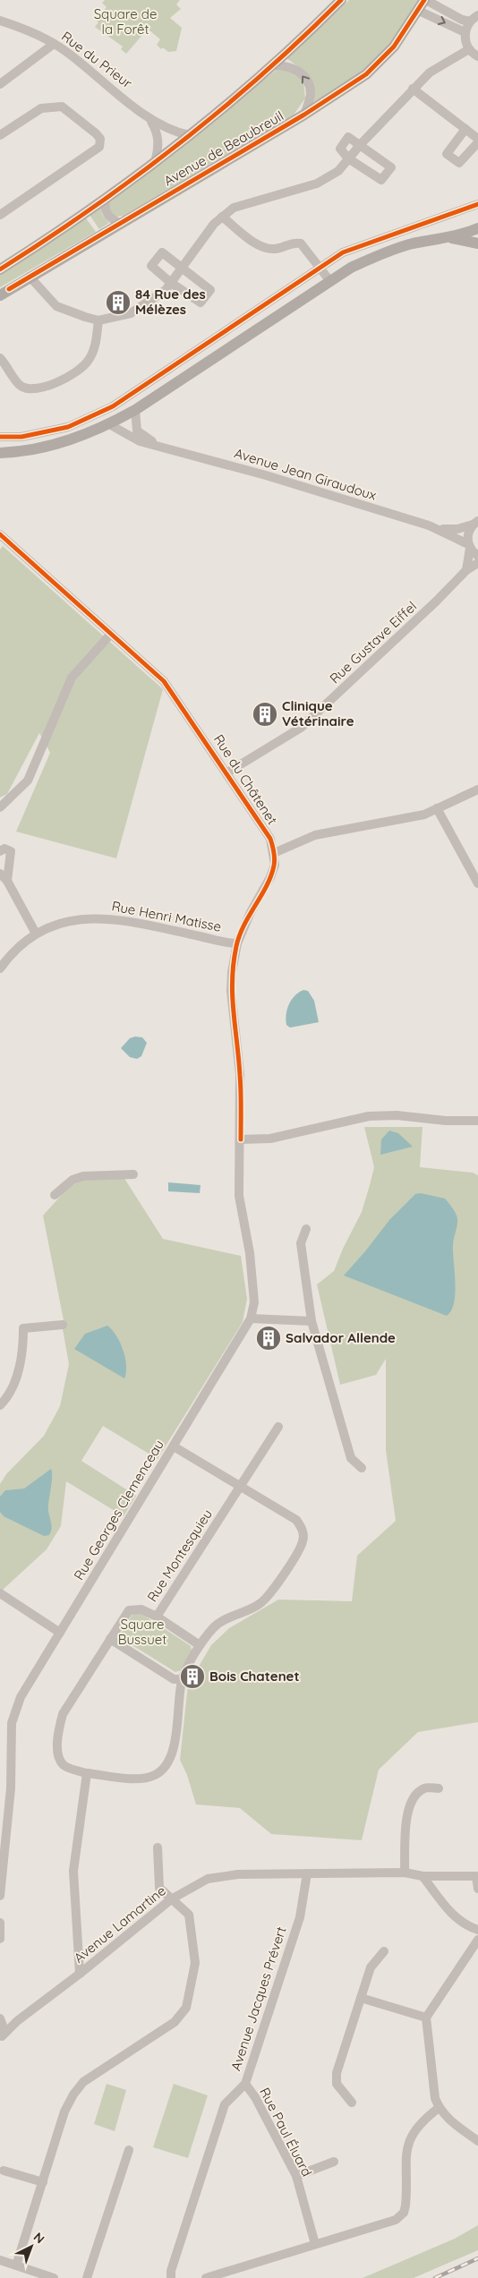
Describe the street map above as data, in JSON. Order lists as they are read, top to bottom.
{
  "streets": {
    "main road": ["Avenue de Beaubreuil"],
    "street": [
      "Rue du Prieur",
      "Avenue Jean Giraudoux",
      "Rue Gustave Eiffel",
      "Rue du Châtenet",
      "Rue Henri Matisse",
      "Rue Georges Clemenceau",
      "Rue Montesquieu",
      "Avenue Lamartine",
      "Avenue Jacques Prévert",
      "Rue Paul Éluard"
    ]
  },
  "crossings": [
    ["Rue du Prieur", "Avenue de Beaubreuil"],
    ["Rue Gustave Eiffel", "Rue du Châtenet"],
    ["Rue du Châtenet", "Rue Henri Matisse"],
    ["Rue du Châtenet", "Rue Georges Clemenceau"],
    ["Avenue Lamartine", "Avenue Jacques Prévert"],
    ["Avenue Jacques Prévert", "Rue Paul Éluard"]
  ],
  "parks": ["Square de la Forêt", "Square Bussuet"],
  "places": {
    "building": [
      "84 Rue des Mélèzes",
      "Clinique Vétérinaire",
      "Salvador Allende",
      "Bois Chatenet"
    ]
  },
  "north": "top right"
}
